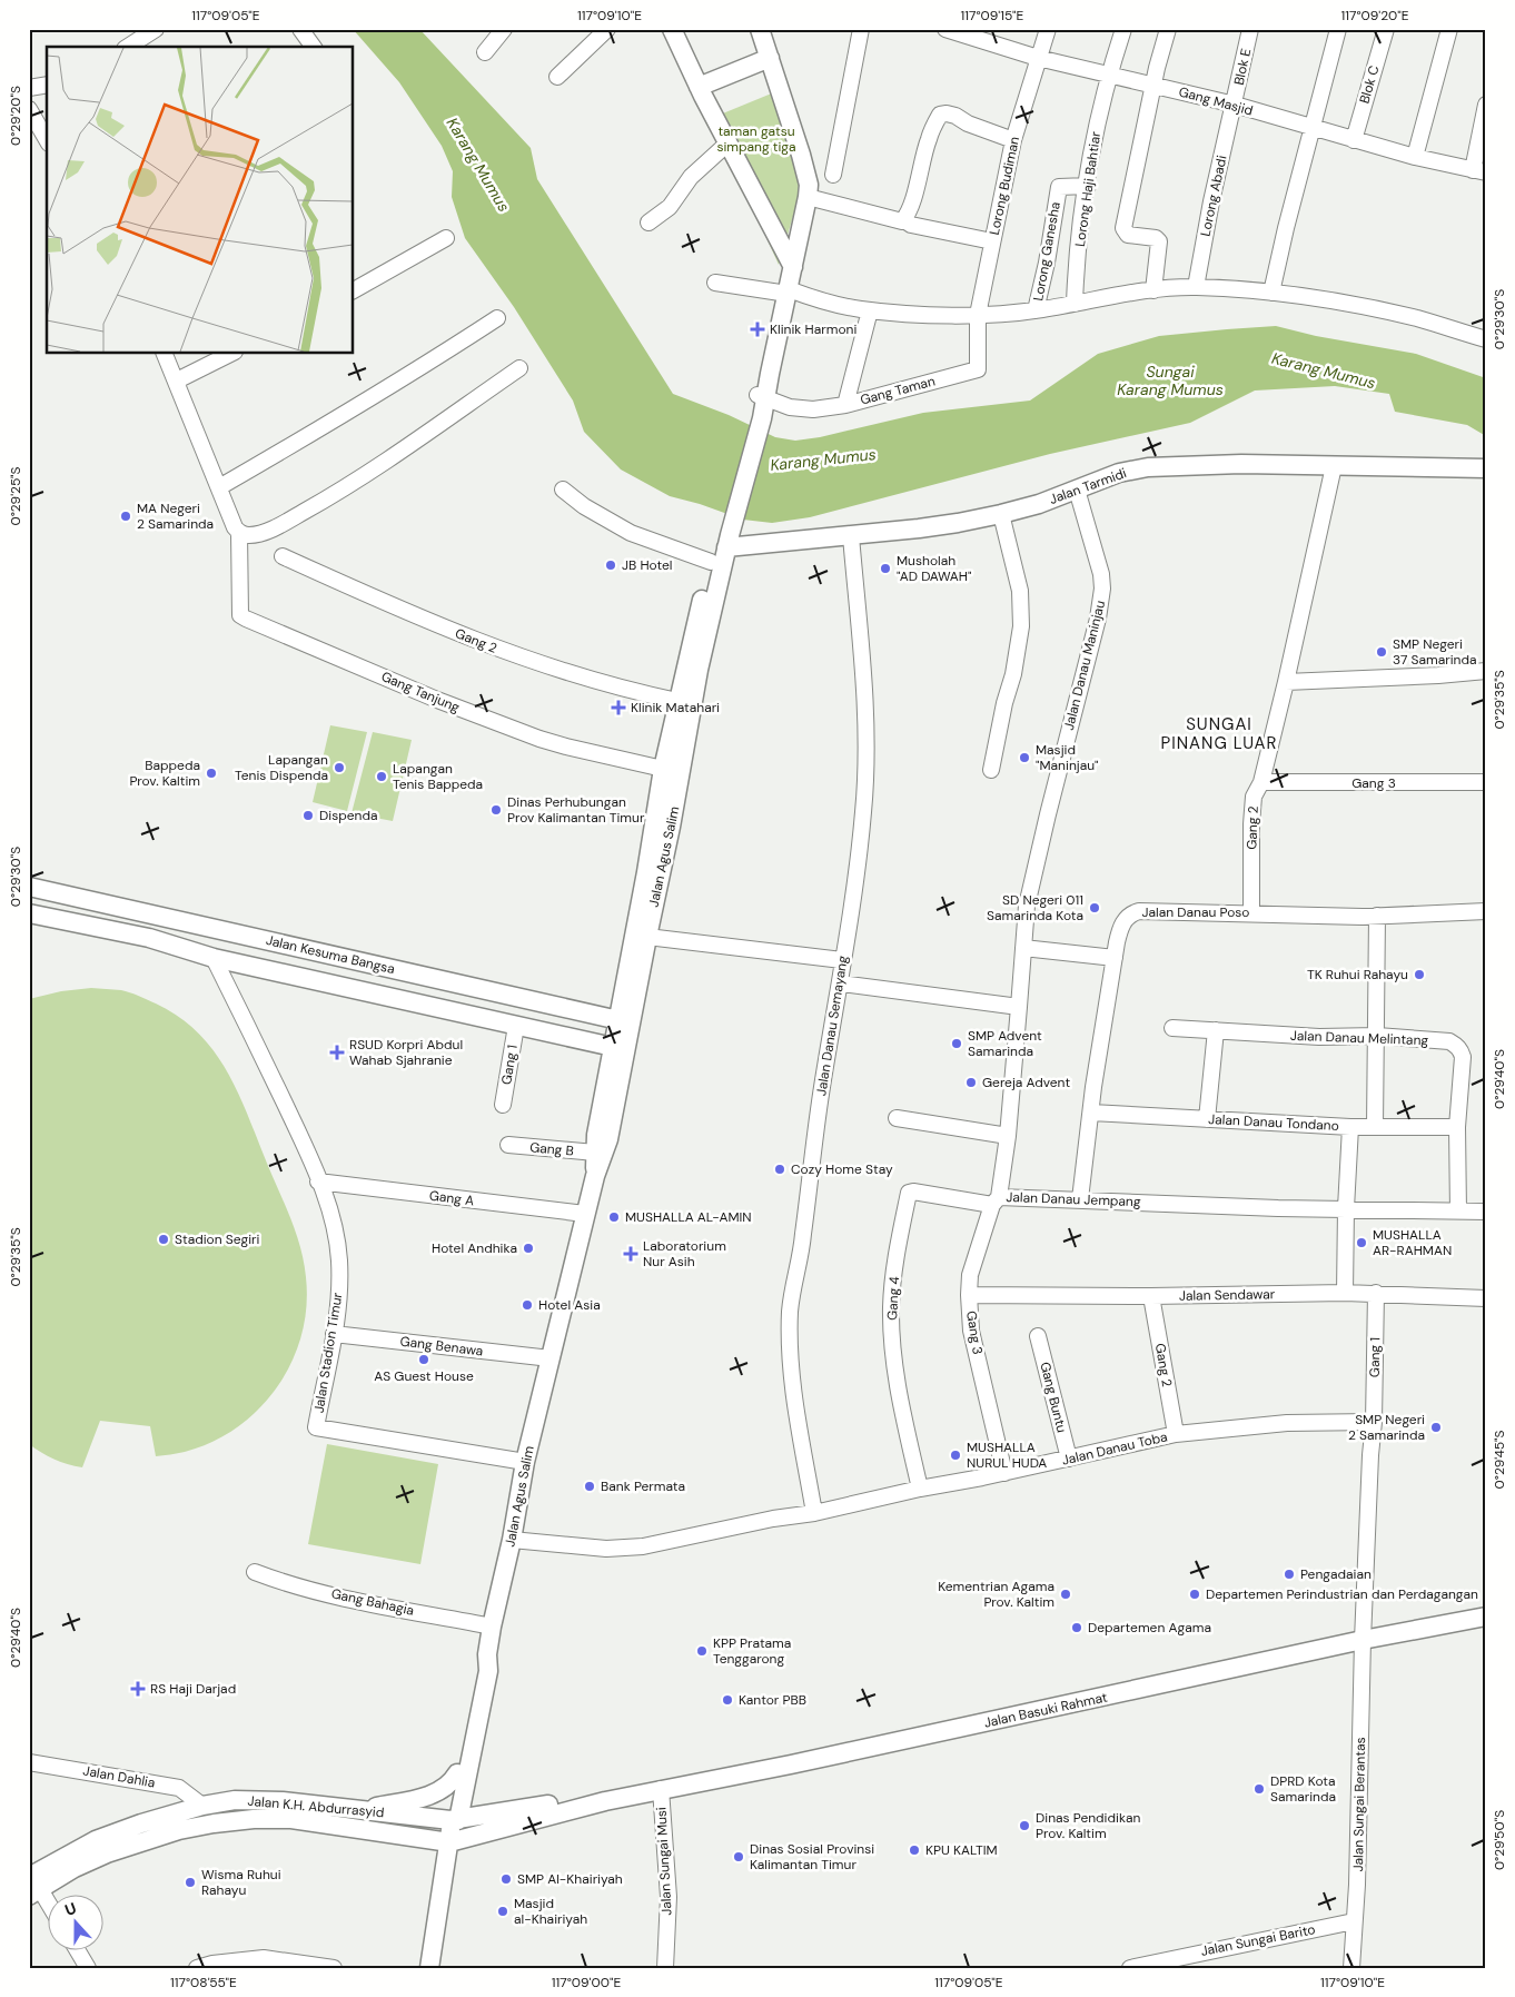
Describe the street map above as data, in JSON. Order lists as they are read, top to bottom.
{
  "streets": {
    "street": [
      "Blok E",
      "Blok C",
      "Gang Masjid",
      "Lorong Budiman",
      "Lorong Haji Bahtiar",
      "Lorong Abadi",
      "Lorong Ganesha",
      "Gang Taman",
      "Jalan Tarmidi",
      "Gang 2",
      "Jalan Danau Maninjau",
      "Gang Tanjung",
      "Gang 3",
      "Jalan Agus Salim",
      "Jalan Danau Poso",
      "Jalan Kesuma Bangsa",
      "Jalan Danau Semayang",
      "Jalan Danau Melintang",
      "Gang 1",
      "Jalan Danau Tondano",
      "Gang B",
      "Gang A",
      "Jalan Danau Jempang",
      "Jalan Sendawar",
      "Gang 4",
      "Gang Benawa",
      "Jalan Stadion Timur",
      "Gang Buntu",
      "Jalan Danau Toba",
      "Gang Bahagia",
      "Jalan Basuki Rahmat",
      "Jalan Dahlia",
      "Jalan Sungai Berantas",
      "Jalan K.H. Abdurrasyid",
      "Jalan Sungai Musi",
      "Jalan Sungai Barito"
    ]
  },
  "crossings": [
    ["Blok E", "Gang Masjid"],
    ["Blok E", "Lorong Abadi"],
    ["Blok C", "Gang Masjid"],
    ["Gang Masjid", "Lorong Budiman"],
    ["Gang Masjid", "Lorong Haji Bahtiar"],
    ["Gang Masjid", "Lorong Abadi"],
    ["Lorong Budiman", "Gang Taman"],
    ["Lorong Haji Bahtiar", "Lorong Ganesha"],
    ["Jalan Tarmidi", "Gang 2"],
    ["Jalan Tarmidi", "Jalan Danau Maninjau"],
    ["Jalan Tarmidi", "Jalan Agus Salim"],
    ["Jalan Tarmidi", "Jalan Danau Semayang"],
    ["Gang 2", "Gang 3"],
    ["Gang 2", "Jalan Agus Salim"],
    ["Gang 2", "Jalan Danau Poso"],
    ["Gang 2", "Jalan Sendawar"],
    ["Gang 2", "Jalan Danau Toba"],
    ["Jalan Danau Maninjau", "Jalan Danau Jempang"],
    ["Gang Tanjung", "Jalan Agus Salim"],
    ["Gang 3", "Jalan Danau Jempang"],
    ["Gang 3", "Jalan Sendawar"],
    ["Gang 3", "Gang 4"],
    ["Gang 3", "Jalan Danau Toba"],
    ["Jalan Agus Salim", "Jalan Kesuma Bangsa"],
    ["Jalan Agus Salim", "Gang B"],
    ["Jalan Agus Salim", "Gang A"],
    ["Jalan Agus Salim", "Gang Benawa"],
    ["Jalan Agus Salim", "Jalan Stadion Timur"],
    ["Jalan Agus Salim", "Jalan Danau Toba"],
    ["Jalan Agus Salim", "Gang Bahagia"],
    ["Jalan Agus Salim", "Jalan Basuki Rahmat"],
    ["Jalan Agus Salim", "Jalan K.H. Abdurrasyid"],
    ["Jalan Danau Poso", "Jalan Danau Tondano"],
    ["Jalan Danau Poso", "Jalan Danau Jempang"],
    ["Jalan Kesuma Bangsa", "Gang 1"],
    ["Jalan Kesuma Bangsa", "Jalan Stadion Timur"],
    ["Jalan Danau Semayang", "Jalan Danau Toba"],
    ["Jalan Danau Melintang", "Jalan Danau Tondano"],
    ["Jalan Danau Melintang", "Jalan Danau Jempang"],
    ["Gang 1", "Jalan Sendawar"],
    ["Gang 1", "Jalan Danau Toba"],
    ["Gang A", "Jalan Stadion Timur"],
    ["Jalan Danau Jempang", "Gang 4"],
    ["Gang 4", "Jalan Danau Toba"],
    ["Gang Benawa", "Jalan Stadion Timur"],
    ["Gang Buntu", "Jalan Danau Toba"],
    ["Jalan Basuki Rahmat", "Jalan Sungai Berantas"],
    ["Jalan Basuki Rahmat", "Jalan K.H. Abdurrasyid"],
    ["Jalan Basuki Rahmat", "Jalan Sungai Musi"],
    ["Jalan Dahlia", "Jalan K.H. Abdurrasyid"],
    ["Jalan Sungai Berantas", "Jalan Sungai Barito"]
  ],
  "districts": ["SUNGAI PINANG LUAR"],
  "water": ["Karang Mumus", "Sungai Karang Mumus"],
  "parks": ["taman gatsu simpang tiga"],
  "places": {
    "health": [
      "Klinik Harmoni",
      "Klinik Matahari",
      "RSUD Korpri Abdul Wahab Sjahranie",
      "Laboratorium Nur Asih",
      "RS Haji Darjad"
    ],
    "other": [
      "MA Negeri 2 Samarinda",
      "JB Hotel",
      "Musholah \"AD DAWAH\"",
      "SMP Negeri 37 Samarinda",
      "Masjid \"Maninjau\"",
      "Lapangan Tenis Dispenda",
      "Bappeda Prov. Kaltim",
      "Lapangan Tenis Bappeda",
      "Dinas Perhubungan Prov Kalimantan Timur",
      "Dispenda",
      "SD Negeri 011 Samarinda Kota",
      "TK Ruhui Rahayu",
      "SMP Advent Samarinda",
      "Gereja Advent",
      "Cozy Home Stay",
      "MUSHALLA AL-AMIN",
      "Stadion Segiri",
      "MUSHALLA AR-RAHMAN",
      "Hotel Andhika",
      "Hotel Asia",
      "AS Guest House",
      "SMP Negeri 2 Samarinda",
      "MUSHALLA NURUL HUDA",
      "Bank Permata",
      "Pengadaian",
      "Kementrian Agama Prov. Kaltim",
      "Departemen Perindustrian dan Perdagangan",
      "Departemen Agama",
      "KPP Pratama Tenggarong",
      "Kantor PBB",
      "DPRD Kota Samarinda",
      "Dinas Pendidikan Prov. Kaltim",
      "KPU KALTIM",
      "Dinas Sosial Provinsi Kalimantan Timur",
      "SMP Al-Khairiyah",
      "Wisma Ruhui Rahayu",
      "Masjid al-Khairiyah"
    ]
  },
  "north": "top",
  "coordinates": [
    "117°09'05\"E",
    "117°09'10\"E",
    "117°09'15\"E",
    "117°09'20\"E",
    "0°29'20\"S",
    "0°29'30\"S",
    "0°29'25\"S",
    "0°29'35\"S",
    "0°29'40\"S",
    "0°29'45\"S",
    "0°29'50\"S",
    "117°08'55\"E",
    "117°09'00\"E"
  ]
}
